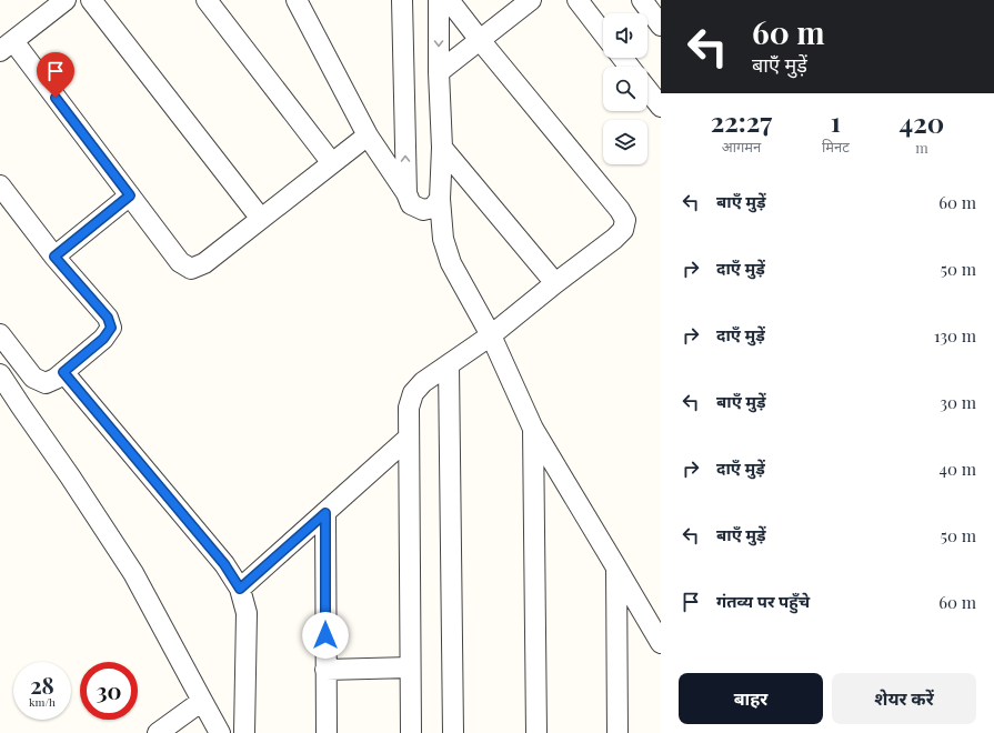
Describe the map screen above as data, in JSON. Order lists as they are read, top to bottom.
{
  "page": {
    "turn": ["60 m", "बाएँ मुड़ें"],
    "eta": [
      "22:27",
      "आगमन",
      "1",
      "मिनट",
      "420",
      "m"
    ],
    "list": [
      {
        "name": "बाएँ मुड़ें",
        "value": "60 m"
      },
      {
        "name": "दाएँ मुड़ें",
        "value": "50 m"
      },
      {
        "name": "दाएँ मुड़ें",
        "value": "130 m"
      },
      {
        "name": "बाएँ मुड़ें",
        "value": "30 m"
      },
      {
        "name": "दाएँ मुड़ें",
        "value": "40 m"
      },
      {
        "name": "बाएँ मुड़ें",
        "value": "50 m"
      },
      {
        "name": "गंतव्य पर पहुँचे",
        "value": "60 m"
      }
    ],
    "speed": "28 km/h",
    "limit": "30",
    "buttons": ["बाहर", "शेयर करें"]
  }
}
